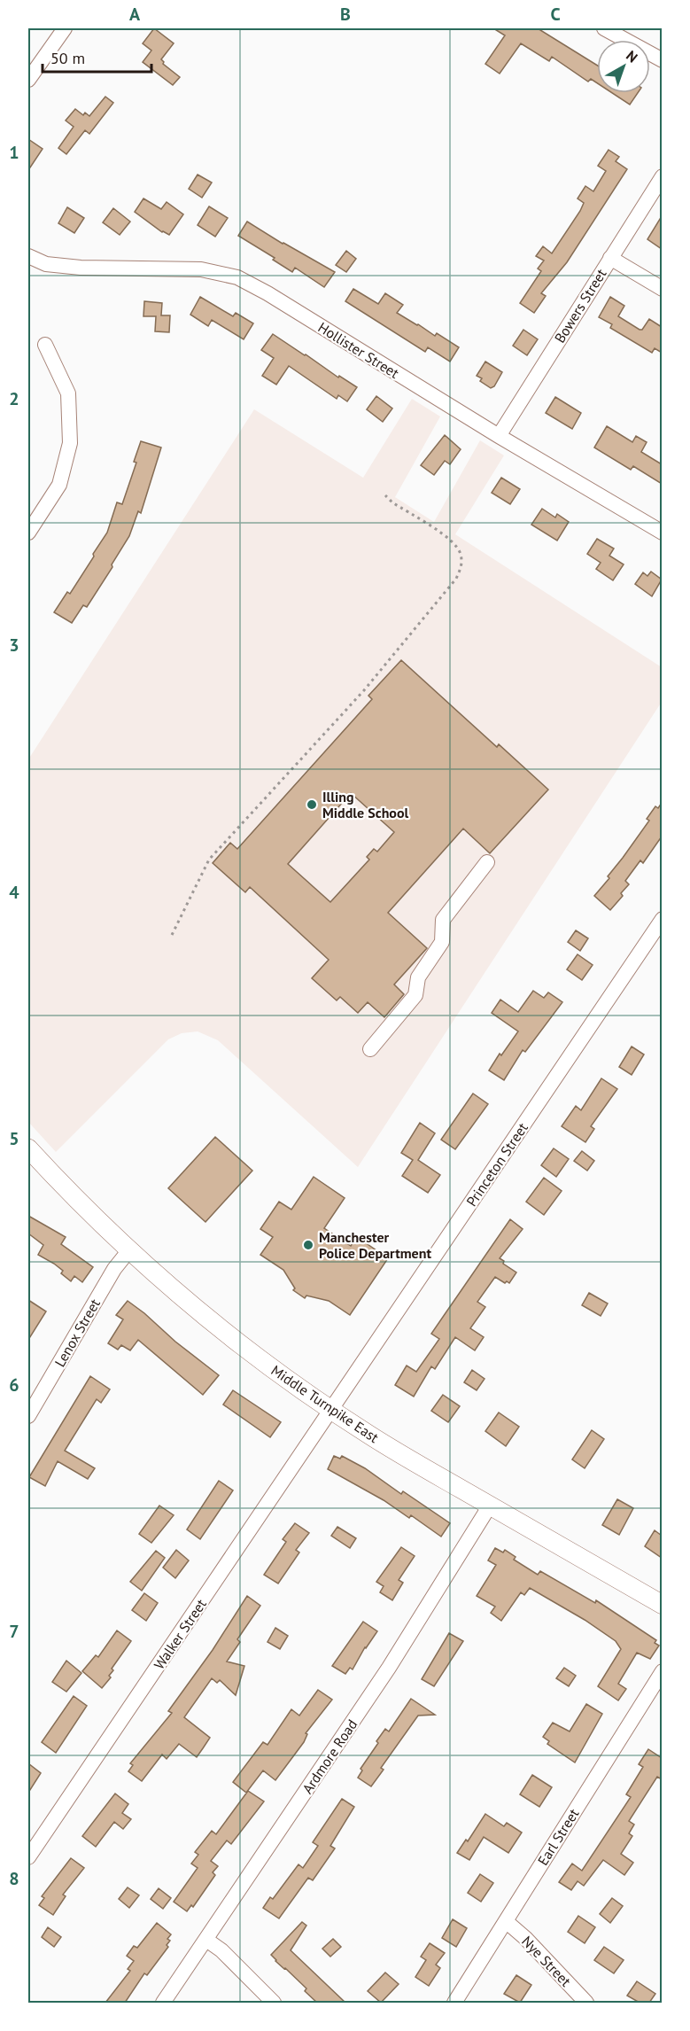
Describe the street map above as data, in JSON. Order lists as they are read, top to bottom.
{
  "streets": {
    "main road": ["Middle Turnpike East"],
    "street": [
      "Bowers Street",
      "Hollister Street",
      "Princeton Street",
      "Lenox Street",
      "Walker Street",
      "Ardmore Road",
      "Earl Street",
      "Nye Street"
    ]
  },
  "crossings": [
    ["Bowers Street", "Hollister Street"],
    ["Princeton Street", "Middle Turnpike East"],
    ["Princeton Street", "Walker Street"],
    ["Lenox Street", "Middle Turnpike East"],
    ["Middle Turnpike East", "Walker Street"],
    ["Middle Turnpike East", "Ardmore Road"],
    ["Earl Street", "Nye Street"]
  ],
  "places": ["Illing Middle School", "Manchester Police Department"],
  "scale_bar": "50 m",
  "north": "top right",
  "grid": {
    "columns": ["A", "B", "C"],
    "rows": [
      "1",
      "2",
      "3",
      "4",
      "5",
      "6",
      "7",
      "8"
    ]
  }
}
